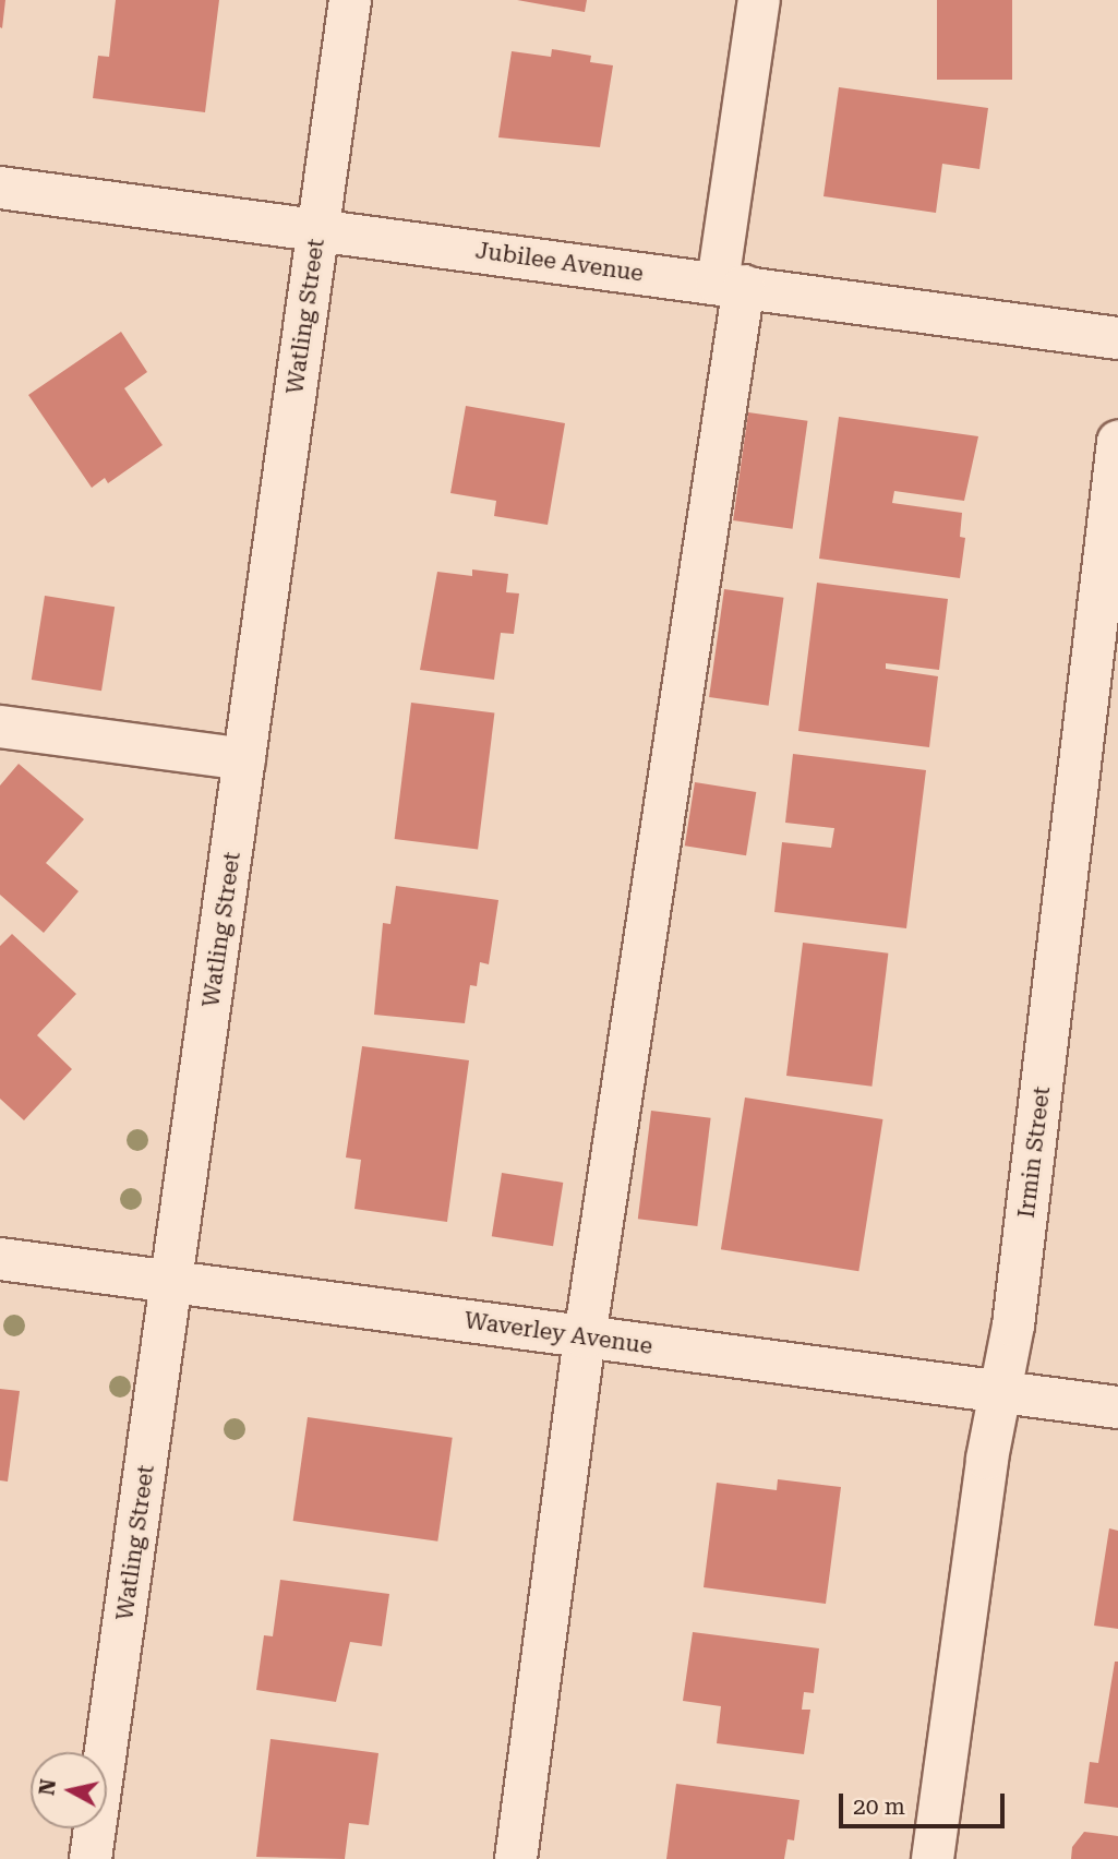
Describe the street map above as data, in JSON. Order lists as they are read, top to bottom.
{
  "streets": {
    "street": [
      "Jubilee Avenue",
      "Watling Street",
      "Irmin Street",
      "Waverley Avenue"
    ]
  },
  "crossings": [
    ["Jubilee Avenue", "Watling Street"],
    ["Watling Street", "Waverley Avenue"],
    ["Irmin Street", "Waverley Avenue"]
  ],
  "scale_bar": "20 m",
  "north": "left"
}
